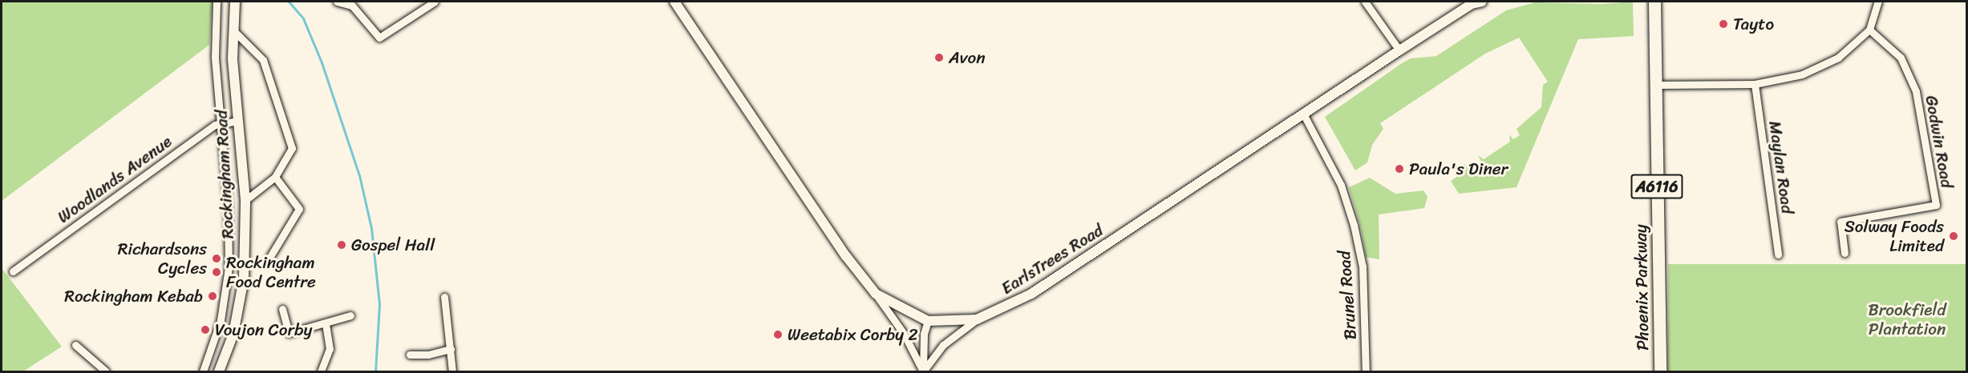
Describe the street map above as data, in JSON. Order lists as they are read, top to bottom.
{
  "streets": {
    "main road": ["A6116", "Phoenix Parkway"],
    "street": [
      "Godwin Road",
      "Maylan Road",
      "Rockingham Road",
      "Woodlands Avenue",
      "EarlsTrees Road",
      "Brunel Road"
    ]
  },
  "crossings": [
    ["EarlsTrees Road", "Brunel Road"]
  ],
  "parks": ["Brookfield Plantation"],
  "places": [
    "Tayto",
    "Avon",
    "Paula's Diner",
    "Solway Foods Limited",
    "Gospel Hall",
    "Richardsons Cycles",
    "Rockingham Food Centre",
    "Rockingham Kebab",
    "Voujon Corby",
    "Weetabix Corby 2"
  ]
}
